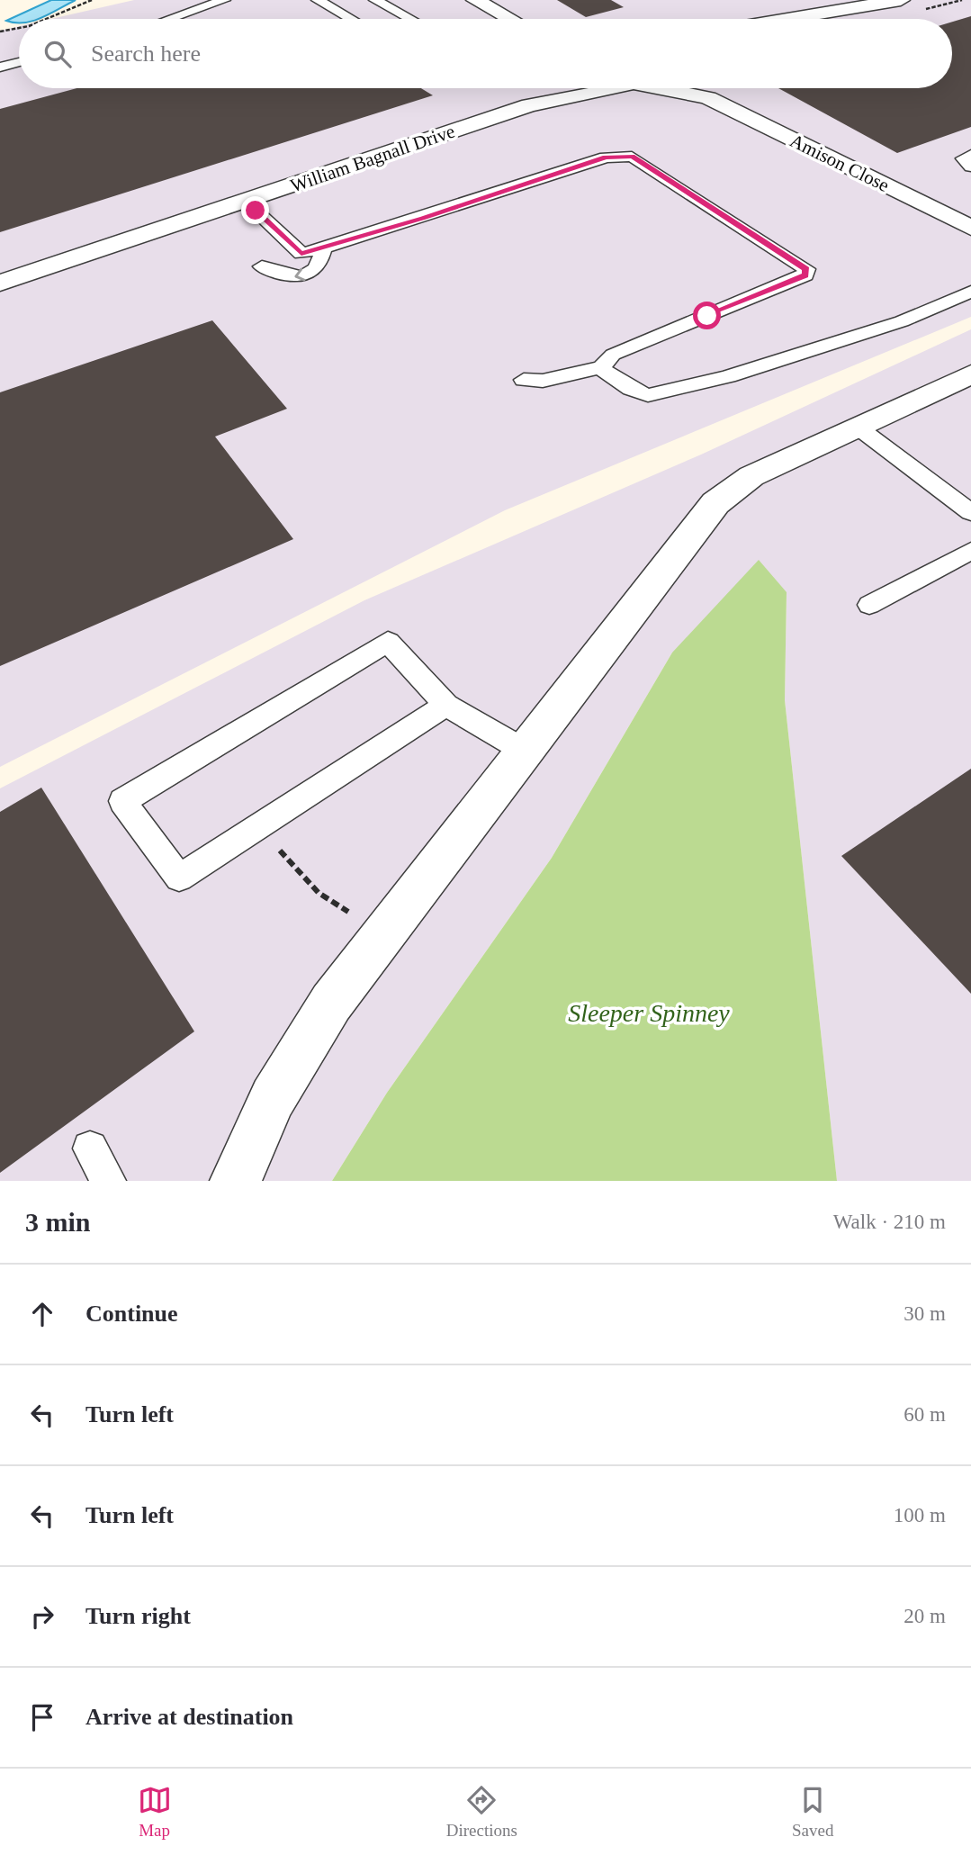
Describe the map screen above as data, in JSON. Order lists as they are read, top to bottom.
{
  "streets": {
    "street": ["William Bagnall Drive", "Amison Close"]
  },
  "parks": ["Sleeper Spinney"],
  "page": {
    "search": "Search here",
    "heading": ["3 min", "Walk · 210 m"],
    "list": [
      ["Continue", "30 m"],
      ["Turn left", "60 m"],
      ["Turn left", "100 m"],
      ["Turn right", "20 m"],
      "Arrive at destination"
    ],
    "nav": ["Map", "Directions", "Saved"]
  }
}
